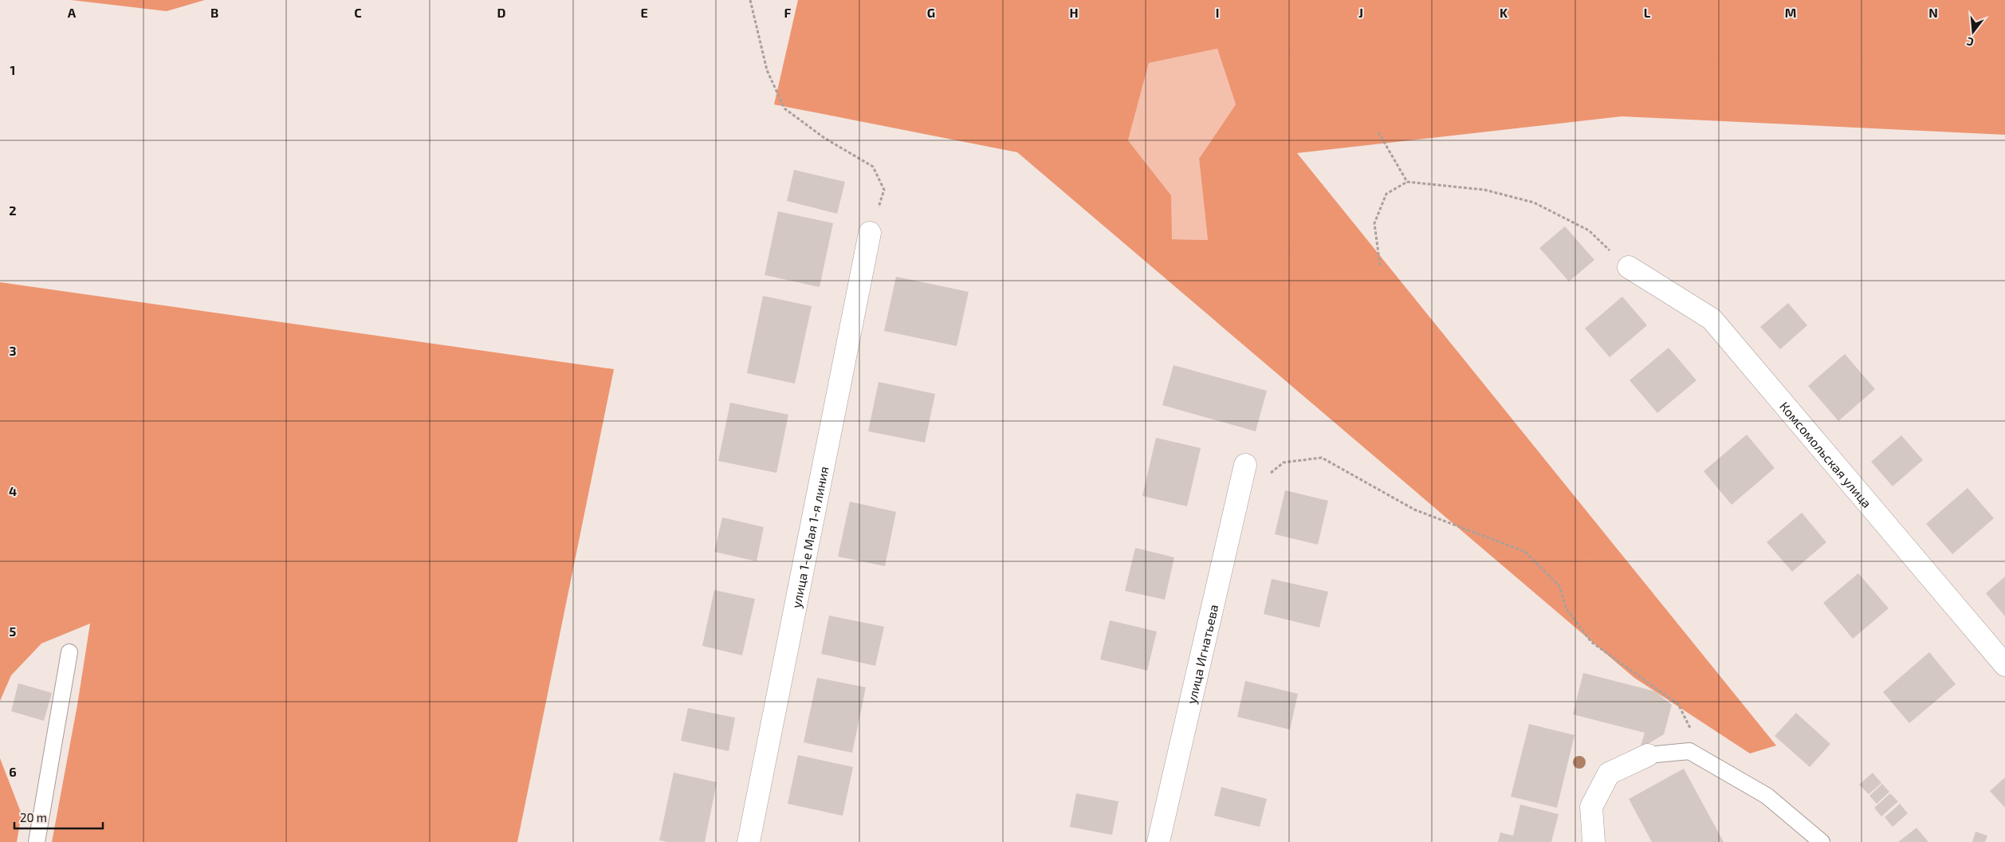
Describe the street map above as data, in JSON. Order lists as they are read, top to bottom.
{
  "streets": {
    "street": ["Комсомольская улица", "улица 1-е Мая 1-я линия", "улица Игнатьева"]
  },
  "scale_bar": "20 m",
  "north": "bottom",
  "grid": {
    "columns": [
      "A",
      "B",
      "C",
      "D",
      "E",
      "F",
      "G",
      "H",
      "I",
      "J",
      "K",
      "L",
      "M",
      "N"
    ],
    "rows": [
      "1",
      "2",
      "3",
      "4",
      "5",
      "6"
    ]
  }
}
